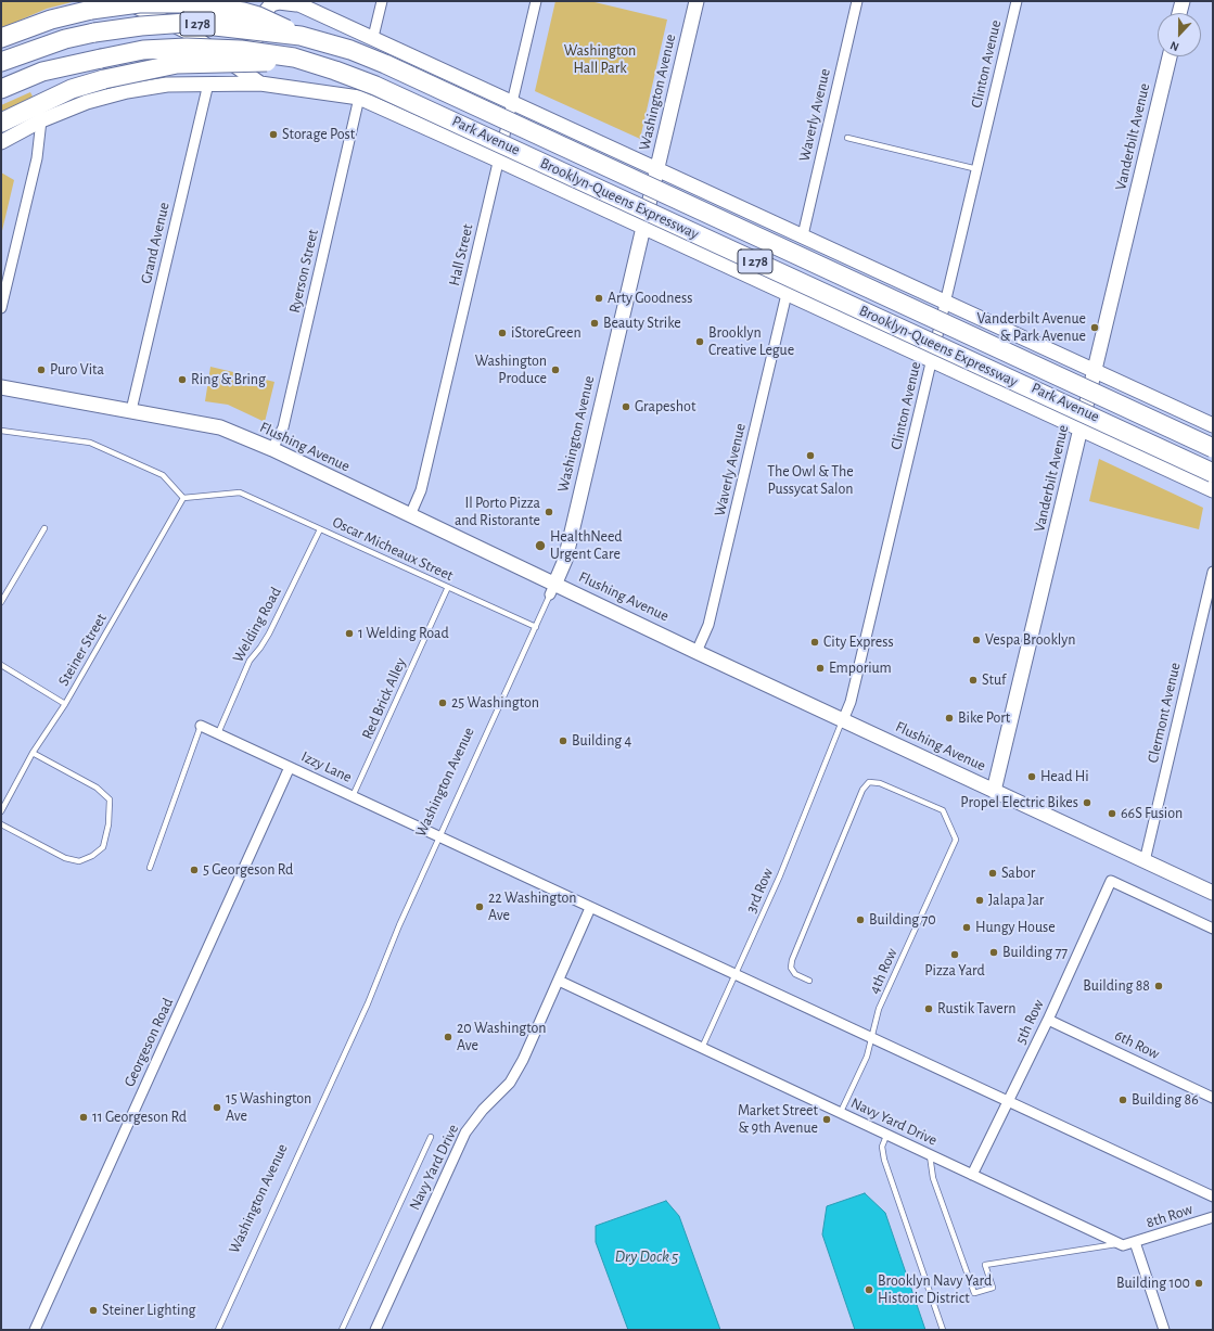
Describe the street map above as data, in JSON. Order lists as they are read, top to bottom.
{
  "streets": {
    "highway": ["I 278", "Brooklyn-Queens Expressway"],
    "main road": [
      "Washington Avenue",
      "Park Avenue",
      "Vanderbilt Avenue",
      "Flushing Avenue"
    ],
    "street": [
      "Clinton Avenue",
      "Waverly Avenue",
      "Grand Avenue",
      "Hall Street",
      "Ryerson Street",
      "Clermont Avenue",
      "Izzy Lane",
      "5th Row",
      "Georgeson Road",
      "6th Row",
      "Navy Yard Drive",
      "8th Row"
    ],
    "lane": [
      "Oscar Micheaux Street",
      "Welding Road",
      "Steiner Street",
      "Red Brick Alley",
      "3rd Row",
      "4th Row"
    ]
  },
  "crossings": [
    ["Clinton Avenue", "Park Avenue"],
    ["Clinton Avenue", "Flushing Avenue"],
    ["Clinton Avenue", "3rd Row"],
    ["Washington Avenue", "Park Avenue"],
    ["Washington Avenue", "Flushing Avenue"],
    ["Washington Avenue", "Oscar Micheaux Street"],
    ["Washington Avenue", "Izzy Lane"],
    ["Waverly Avenue", "Park Avenue"],
    ["Waverly Avenue", "Flushing Avenue"],
    ["Park Avenue", "Vanderbilt Avenue"],
    ["Park Avenue", "Hall Street"],
    ["Park Avenue", "Ryerson Street"],
    ["Vanderbilt Avenue", "Flushing Avenue"],
    ["Grand Avenue", "Flushing Avenue"],
    ["Hall Street", "Flushing Avenue"],
    ["Ryerson Street", "Flushing Avenue"],
    ["Flushing Avenue", "Clermont Avenue"],
    ["Oscar Micheaux Street", "Welding Road"],
    ["Oscar Micheaux Street", "Steiner Street"],
    ["Oscar Micheaux Street", "Red Brick Alley"],
    ["Welding Road", "Izzy Lane"],
    ["Red Brick Alley", "Izzy Lane"],
    ["Izzy Lane", "Georgeson Road"],
    ["3rd Row", "Navy Yard Drive"],
    ["4th Row", "Navy Yard Drive"],
    ["5th Row", "6th Row"],
    ["5th Row", "Navy Yard Drive"]
  ],
  "water": ["Dry Dock 5"],
  "parks": ["Washington Hall Park"],
  "places": [
    "Storage Post",
    "Arty Goodness",
    "Beauty Strike",
    "Vanderbilt Avenue & Park Avenue",
    "iStoreGreen",
    "Brooklyn Creative Legue",
    "Puro Vita",
    "Washington Produce",
    "Ring & Bring",
    "Grapeshot",
    "The Owl & The Pussycat Salon",
    "Il Porto Pizza and Ristorante",
    "HealthNeed Urgent Care",
    "1 Welding Road",
    "Vespa Brooklyn",
    "City Express",
    "Emporium",
    "Stuf",
    "25 Washington",
    "Bike Port",
    "Building 4",
    "Head Hi",
    "Propel Electric Bikes",
    "66S Fusion",
    "5 Georgeson Rd",
    "Sabor",
    "Jalapa Jar",
    "22 Washington Ave",
    "Building 70",
    "Hungy House",
    "Building 77",
    "Pizza Yard",
    "Building 88",
    "Rustik Tavern",
    "20 Washington Ave",
    "Building 86",
    "15 Washington Ave",
    "11 Georgeson Rd",
    "Market Street & 9th Avenue",
    "Building 100",
    "Brooklyn Navy Yard Historic District",
    "Steiner Lighting"
  ],
  "north": "bottom"
}
